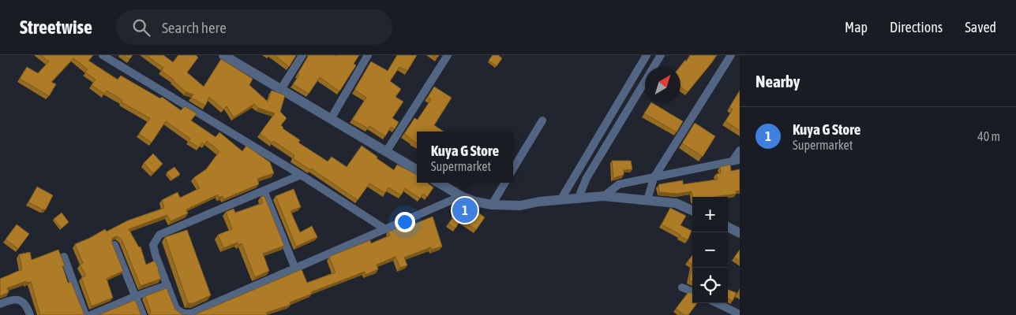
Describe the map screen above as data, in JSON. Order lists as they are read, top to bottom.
{
  "north": "top right",
  "page": {
    "header": "Streetwise",
    "search": "Search here",
    "nav": ["Map", "Directions", "Saved"],
    "heading": "Nearby",
    "list": [
      {
        "mark": "1",
        "name": "Kuya G Store",
        "note": "Supermarket",
        "value": "40 m"
      }
    ],
    "popup": ["Kuya G Store", "Supermarket"],
    "pins": "1",
    "map_buttons": ["+", "−"]
  }
}
